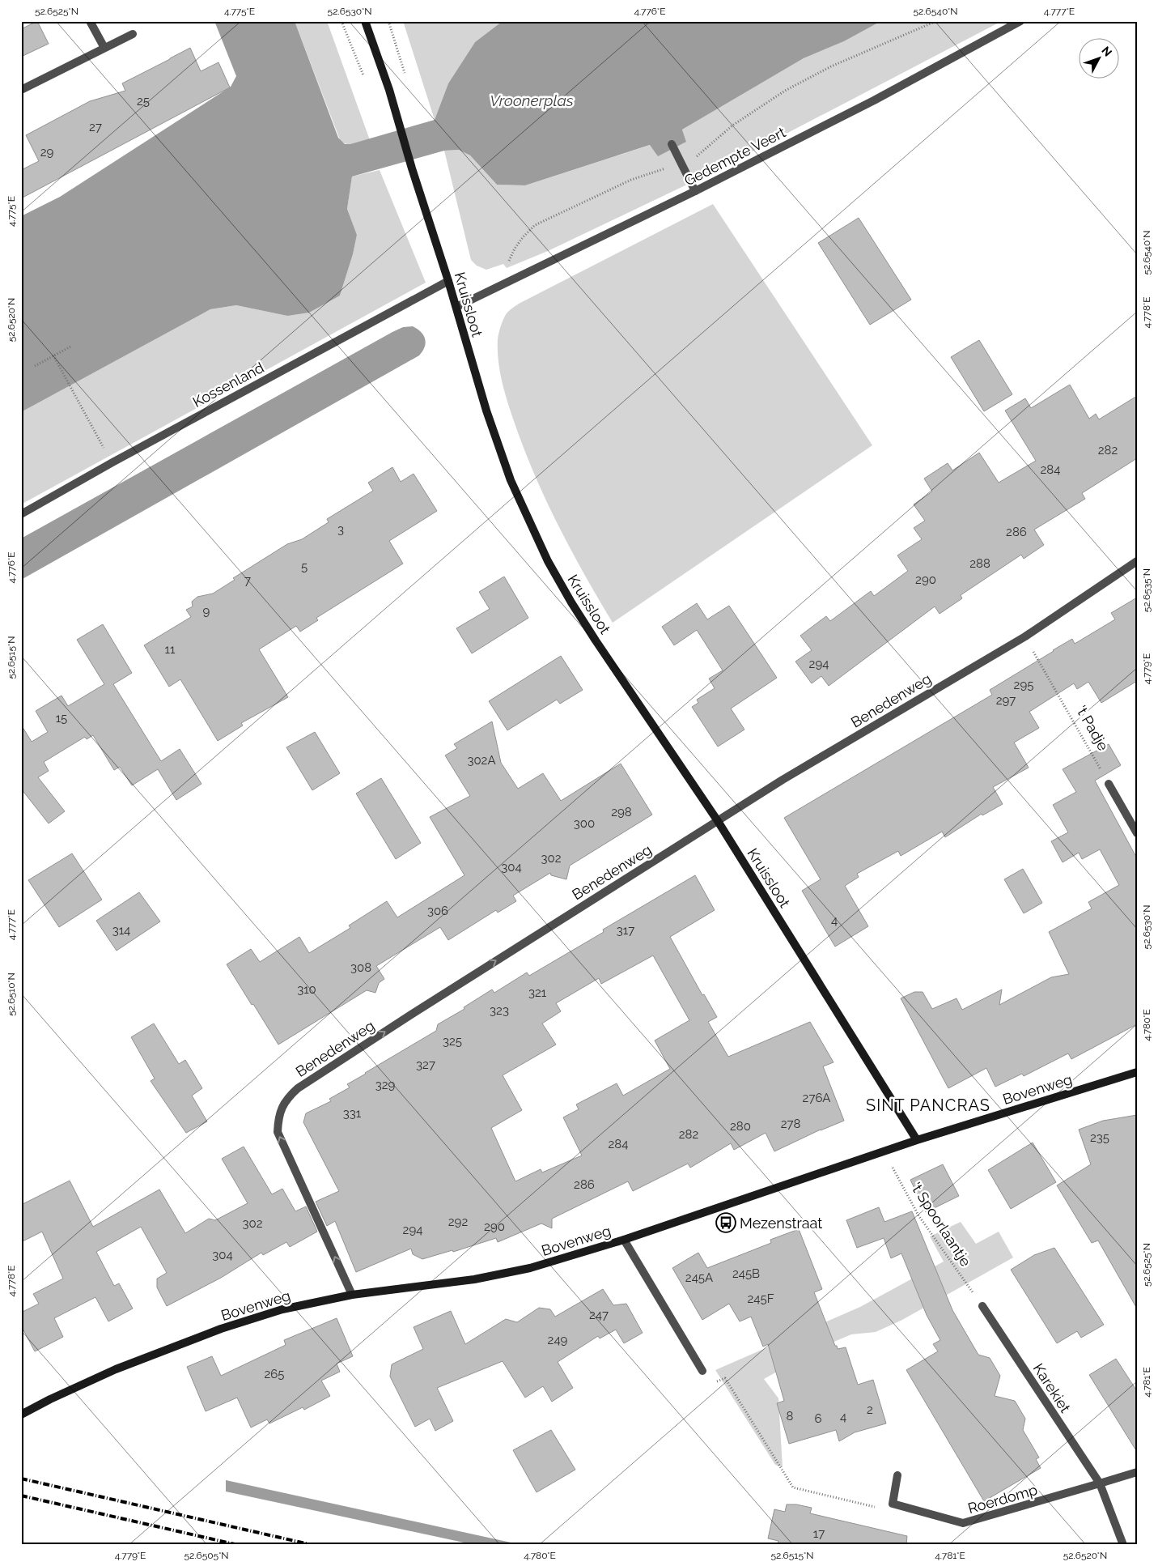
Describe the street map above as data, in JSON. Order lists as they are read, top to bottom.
{
  "streets": {
    "street": [
      "Gedempte Veert",
      "Kruissloot",
      "Kossenland",
      "Benedenweg",
      "Bovenweg",
      "Karekiet",
      "Roerdomp"
    ],
    "path": ["'t Padje", "'t Spoorlaantje"]
  },
  "crossings": [
    ["Gedempte Veert", "Kruissloot"],
    ["Kruissloot", "Kossenland"],
    ["Kruissloot", "Benedenweg"],
    ["Kruissloot", "Bovenweg"],
    ["Benedenweg", "'t Padje"],
    ["Benedenweg", "Bovenweg"],
    ["Bovenweg", "'t Spoorlaantje"],
    ["'t Spoorlaantje", "Karekiet"],
    ["Karekiet", "Roerdomp"]
  ],
  "one_way": ["Benedenweg"],
  "districts": ["SINT PANCRAS"],
  "water": ["Vroonerplas"],
  "places": {
    "bus stop": ["Mezenstraat"]
  },
  "house_numbers": [
    "25",
    "27",
    "29",
    "282",
    "284",
    "3",
    "286",
    "288",
    "5",
    "290",
    "7",
    "9",
    "11",
    "294",
    "295",
    "297",
    "15",
    "302A",
    "298",
    "300",
    "302",
    "304",
    "306",
    "4",
    "314",
    "317",
    "308",
    "310",
    "321",
    "323",
    "325",
    "327",
    "329",
    "276A",
    "331",
    "278",
    "280",
    "282",
    "235",
    "284",
    "286",
    "292",
    "302",
    "290",
    "294",
    "304",
    "245B",
    "245A",
    "245F",
    "247",
    "249",
    "265",
    "2",
    "8",
    "4",
    "6",
    "17"
  ],
  "north": "top right",
  "coordinates": [
    "52.6525°N",
    "4.775°E",
    "52.6530°N",
    "4.776°E",
    "52.6540°N",
    "4.777°E",
    "4.778°E",
    "52.6520°N",
    "52.6535°N",
    "52.6515°N",
    "4.779°E",
    "52.6510°N",
    "4.780°E",
    "4.781°E",
    "52.6505°N"
  ]
}
